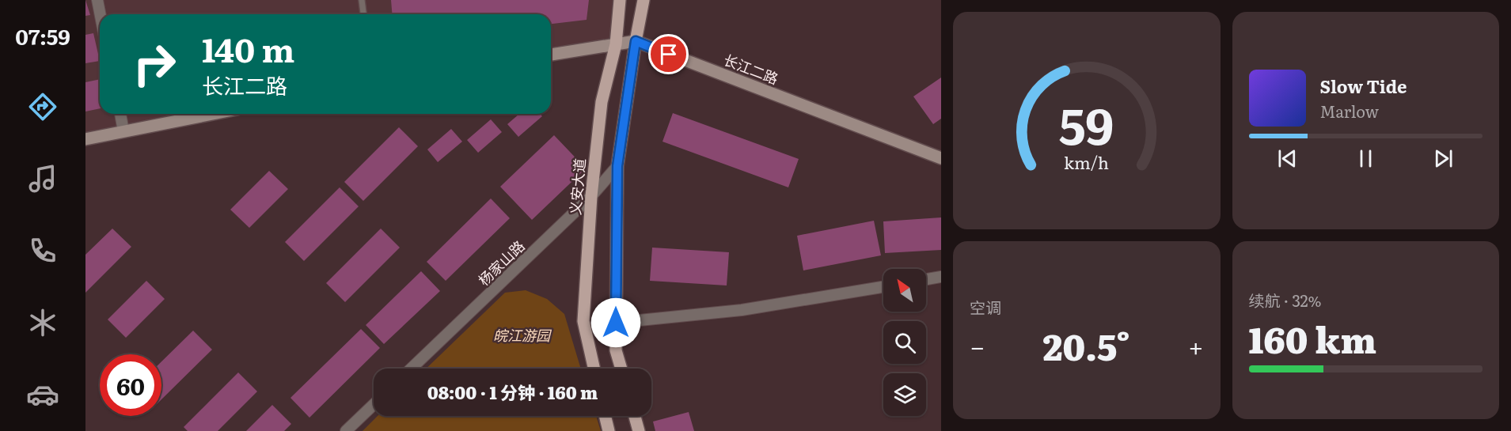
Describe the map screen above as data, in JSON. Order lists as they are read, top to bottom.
{
  "streets": {
    "main road": ["长江二路", "义安大道"],
    "street": ["杨家山路"]
  },
  "crossings": [
    ["义安大道", "杨家山路"]
  ],
  "parks": ["皖江游园"],
  "north": "top left",
  "page": {
    "tabs": "07:59",
    "turn": ["140 m", "长江二路"],
    "song": ["Slow Tide", "Marlow"],
    "tile": [
      "空调",
      ["续航 · 32%", "160 km"]
    ],
    "heat": ["−", "20.5°", "+"],
    "limit": "60",
    "trip": "08:00 · 1 分钟 · 160 m",
    "gauge": ["59", "km/h"]
  }
}
